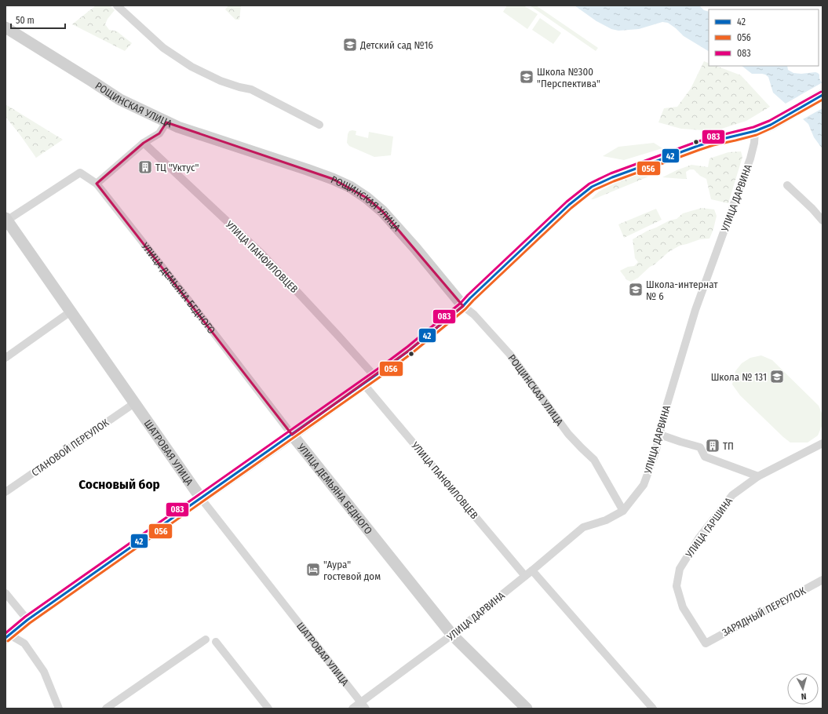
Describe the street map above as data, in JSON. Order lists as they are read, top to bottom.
{
  "streets": {
    "street": [
      "РОЩИНСКАЯ УЛИЦА",
      "УЛИЦА ДАРВИНА",
      "УЛИЦА ПАНФИЛОВЦЕВ",
      "УЛИЦА ДЕМЬЯНА БЕДНОГО",
      "СТАНОВОЙ ПЕРЕУЛОК",
      "ШАТРОВАЯ УЛИЦА",
      "УЛИЦА ГАРШИНА",
      "ЗАРЯДНЫЙ ПЕРЕУЛОК"
    ]
  },
  "crossings": [
    ["РОЩИНСКАЯ УЛИЦА", "УЛИЦА ДАРВИНА"],
    ["УЛИЦА ДАРВИНА", "УЛИЦА ПАНФИЛОВЦЕВ"],
    ["УЛИЦА ДАРВИНА", "УЛИЦА ДЕМЬЯНА БЕДНОГО"],
    ["УЛИЦА ДАРВИНА", "ШАТРОВАЯ УЛИЦА"],
    ["УЛИЦА ДЕМЬЯНА БЕДНОГО", "ШАТРОВАЯ УЛИЦА"],
    ["СТАНОВОЙ ПЕРЕУЛОК", "ШАТРОВАЯ УЛИЦА"],
    ["УЛИЦА ГАРШИНА", "ЗАРЯДНЫЙ ПЕРЕУЛОК"]
  ],
  "districts": ["Сосновый бор"],
  "places": {
    "school or university": [
      "Детский сад №16",
      "Школа №300 \"Перспектива\"",
      "Школа-интернат № 6",
      "Школа № 131"
    ],
    "building": ["ТЦ \"Уктус\"", "ТП"],
    "hotel": ["\"Аура\" гостевой дом"]
  },
  "lines": ["transit line 083", "transit line 42", "transit line 056"],
  "legend": ["42", "056", "083"],
  "scale_bar": "50 m",
  "north": "bottom"
}
